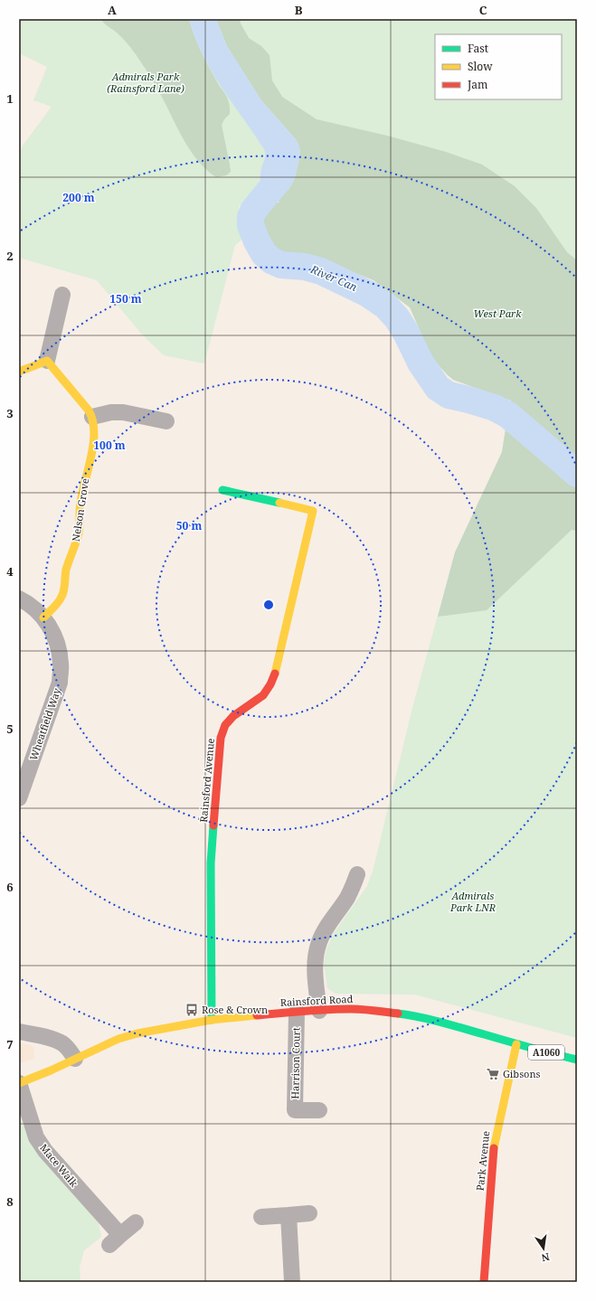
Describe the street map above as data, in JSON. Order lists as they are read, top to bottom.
{
  "streets": {
    "street": [
      "Nelson Grove",
      "Wheatfield Way",
      "Rainsford Avenue",
      "Rainsford Road",
      "A1060",
      "Harrison Court",
      "Park Avenue",
      "Mace Walk"
    ]
  },
  "crossings": [
    ["Nelson Grove", "Wheatfield Way"],
    ["Rainsford Avenue", "Rainsford Road"],
    ["Rainsford Road", "Harrison Court"],
    ["Rainsford Road", "Park Avenue"],
    ["Rainsford Road", "Mace Walk"]
  ],
  "water": ["River Can"],
  "parks": ["Admirals Park (Rainsford Lane)", "West Park", "Admirals Park LNR"],
  "places": {
    "bus stop": ["Rose & Crown"],
    "supermarket": ["Gibsons"]
  },
  "legend": ["Fast", "Slow", "Jam"],
  "north": "bottom",
  "grid": {
    "columns": ["A", "B", "C"],
    "rows": [
      "1",
      "2",
      "3",
      "4",
      "5",
      "6",
      "7",
      "8"
    ]
  },
  "rings": [
    "200 m",
    "150 m",
    "100 m",
    "50 m"
  ]
}
